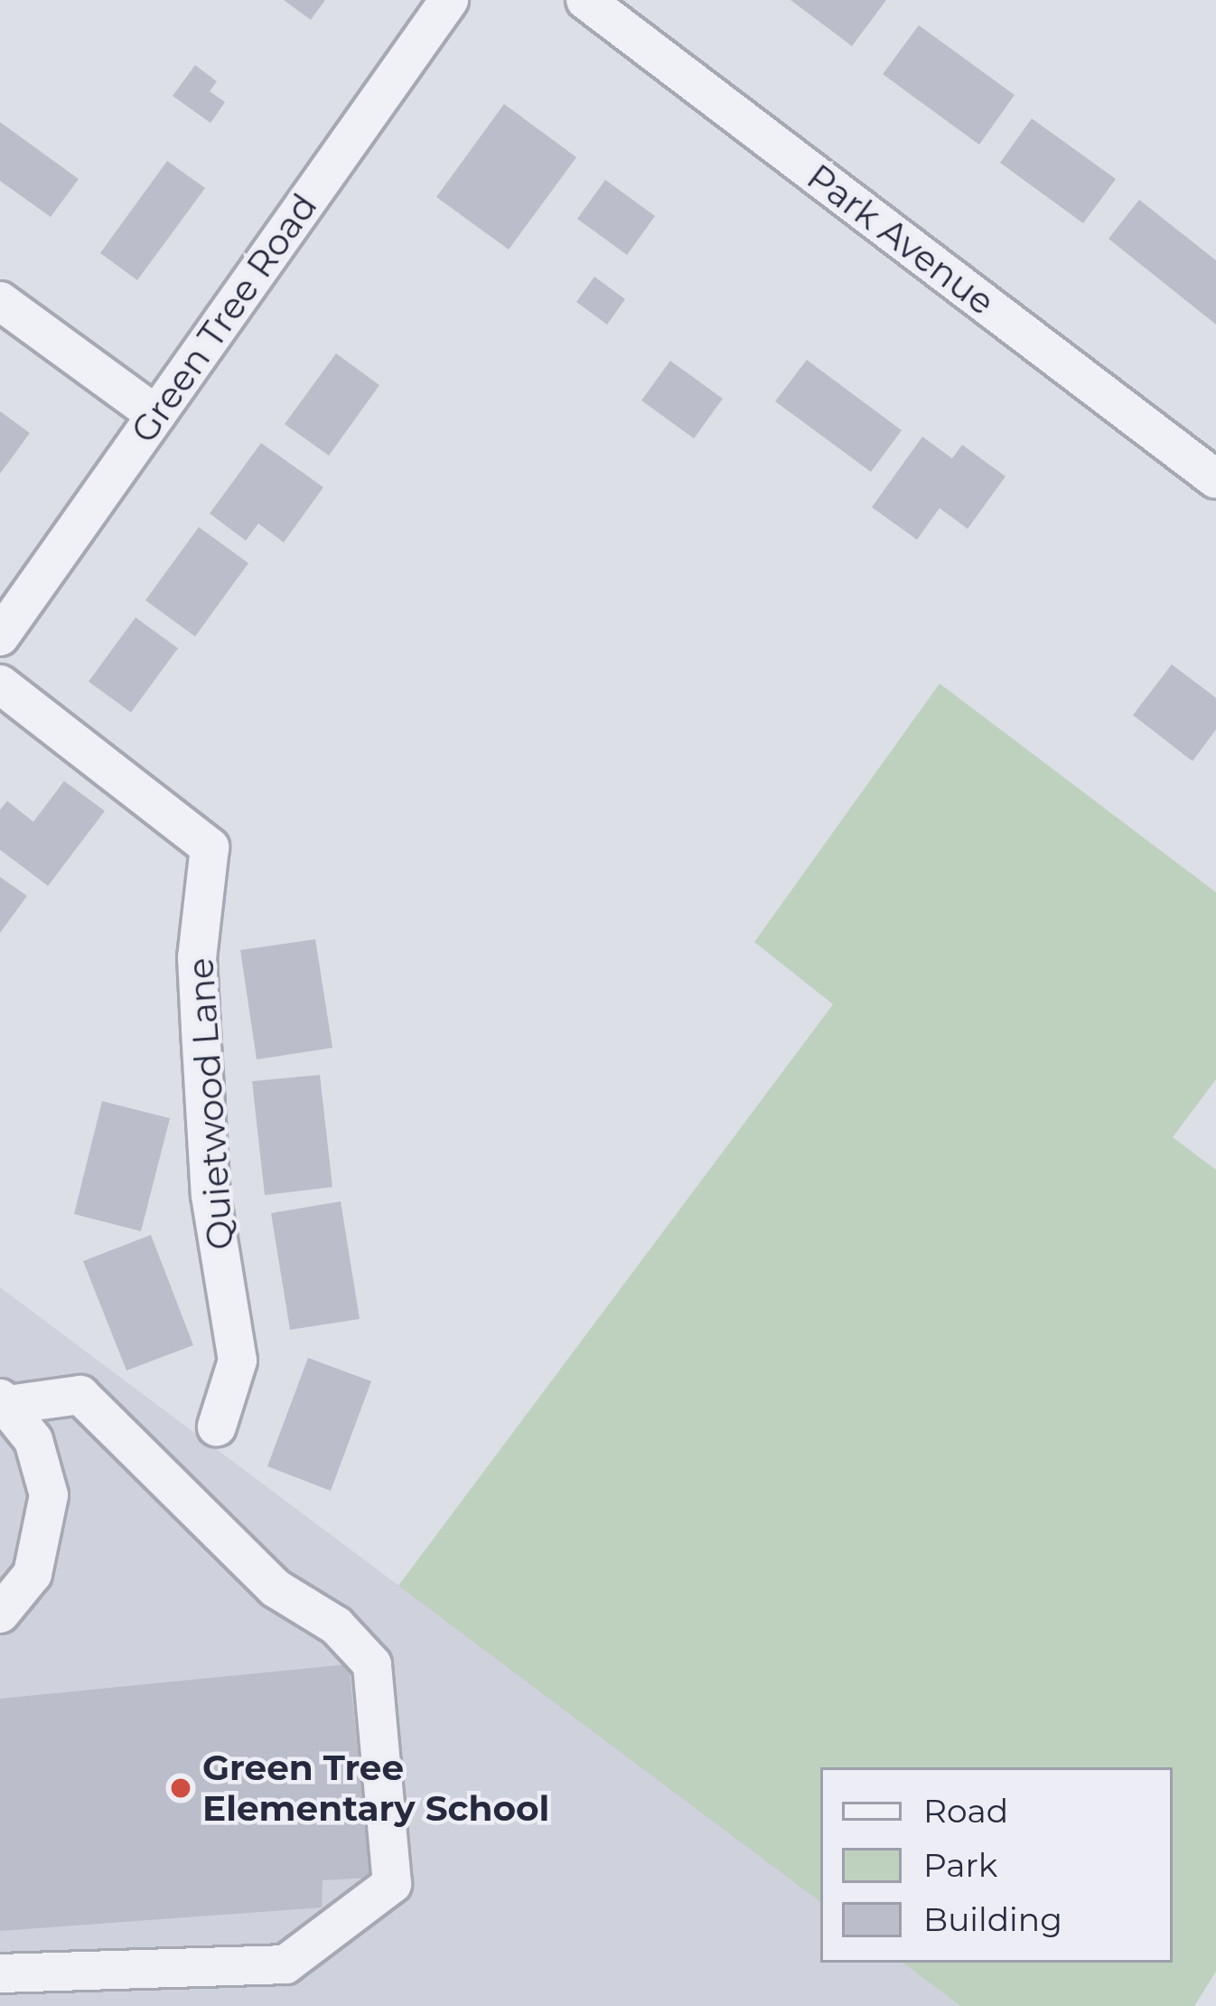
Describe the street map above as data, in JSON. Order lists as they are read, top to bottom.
{
  "streets": {
    "street": ["Park Avenue", "Green Tree Road", "Quietwood Lane"]
  },
  "places": ["Green Tree Elementary School"],
  "legend": ["Road", "Park", "Building"]
}
